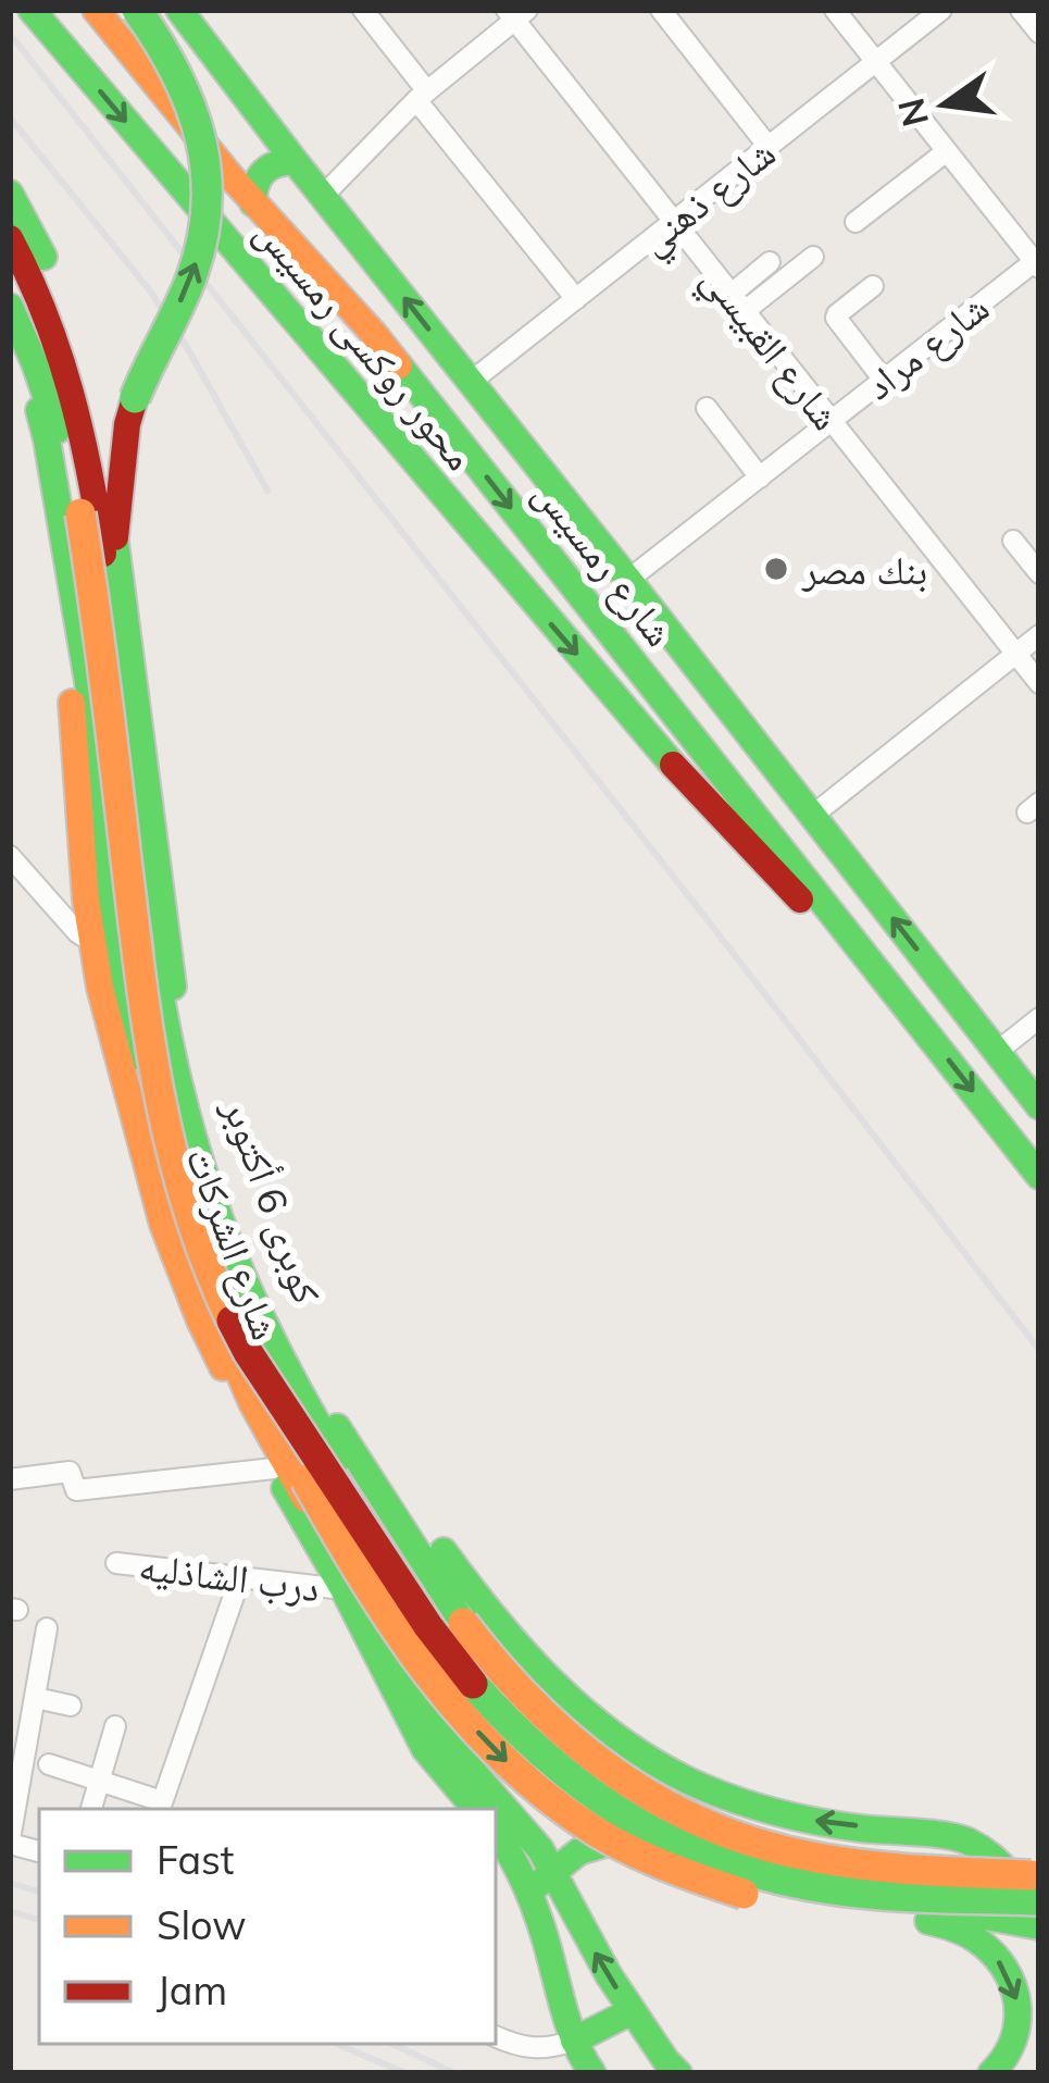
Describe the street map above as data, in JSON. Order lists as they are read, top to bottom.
{
  "streets": {
    "main road": [
      "محور روكسى رمسيس",
      "شارع رمسيس",
      "كوبرى 6 أكتوبر",
      "شارع الشركات"
    ],
    "street": [
      "شارع ذهني",
      "شارع مراد",
      "شارع القبيسي",
      "درب الشاذليه"
    ]
  },
  "crossings": [
    ["شارع ذهني", "شارع القبيسي"],
    ["شارع ذهني", "شارع رمسيس"],
    ["محور روكسى رمسيس", "شارع رمسيس"],
    ["شارع مراد", "شارع القبيسي"],
    ["شارع مراد", "شارع رمسيس"],
    ["شارع الشركات", "درب الشاذليه"]
  ],
  "one_way": ["محور روكسى رمسيس"],
  "places": ["بنك مصر"],
  "legend": ["Fast", "Slow", "Jam"],
  "north": "left"
}
